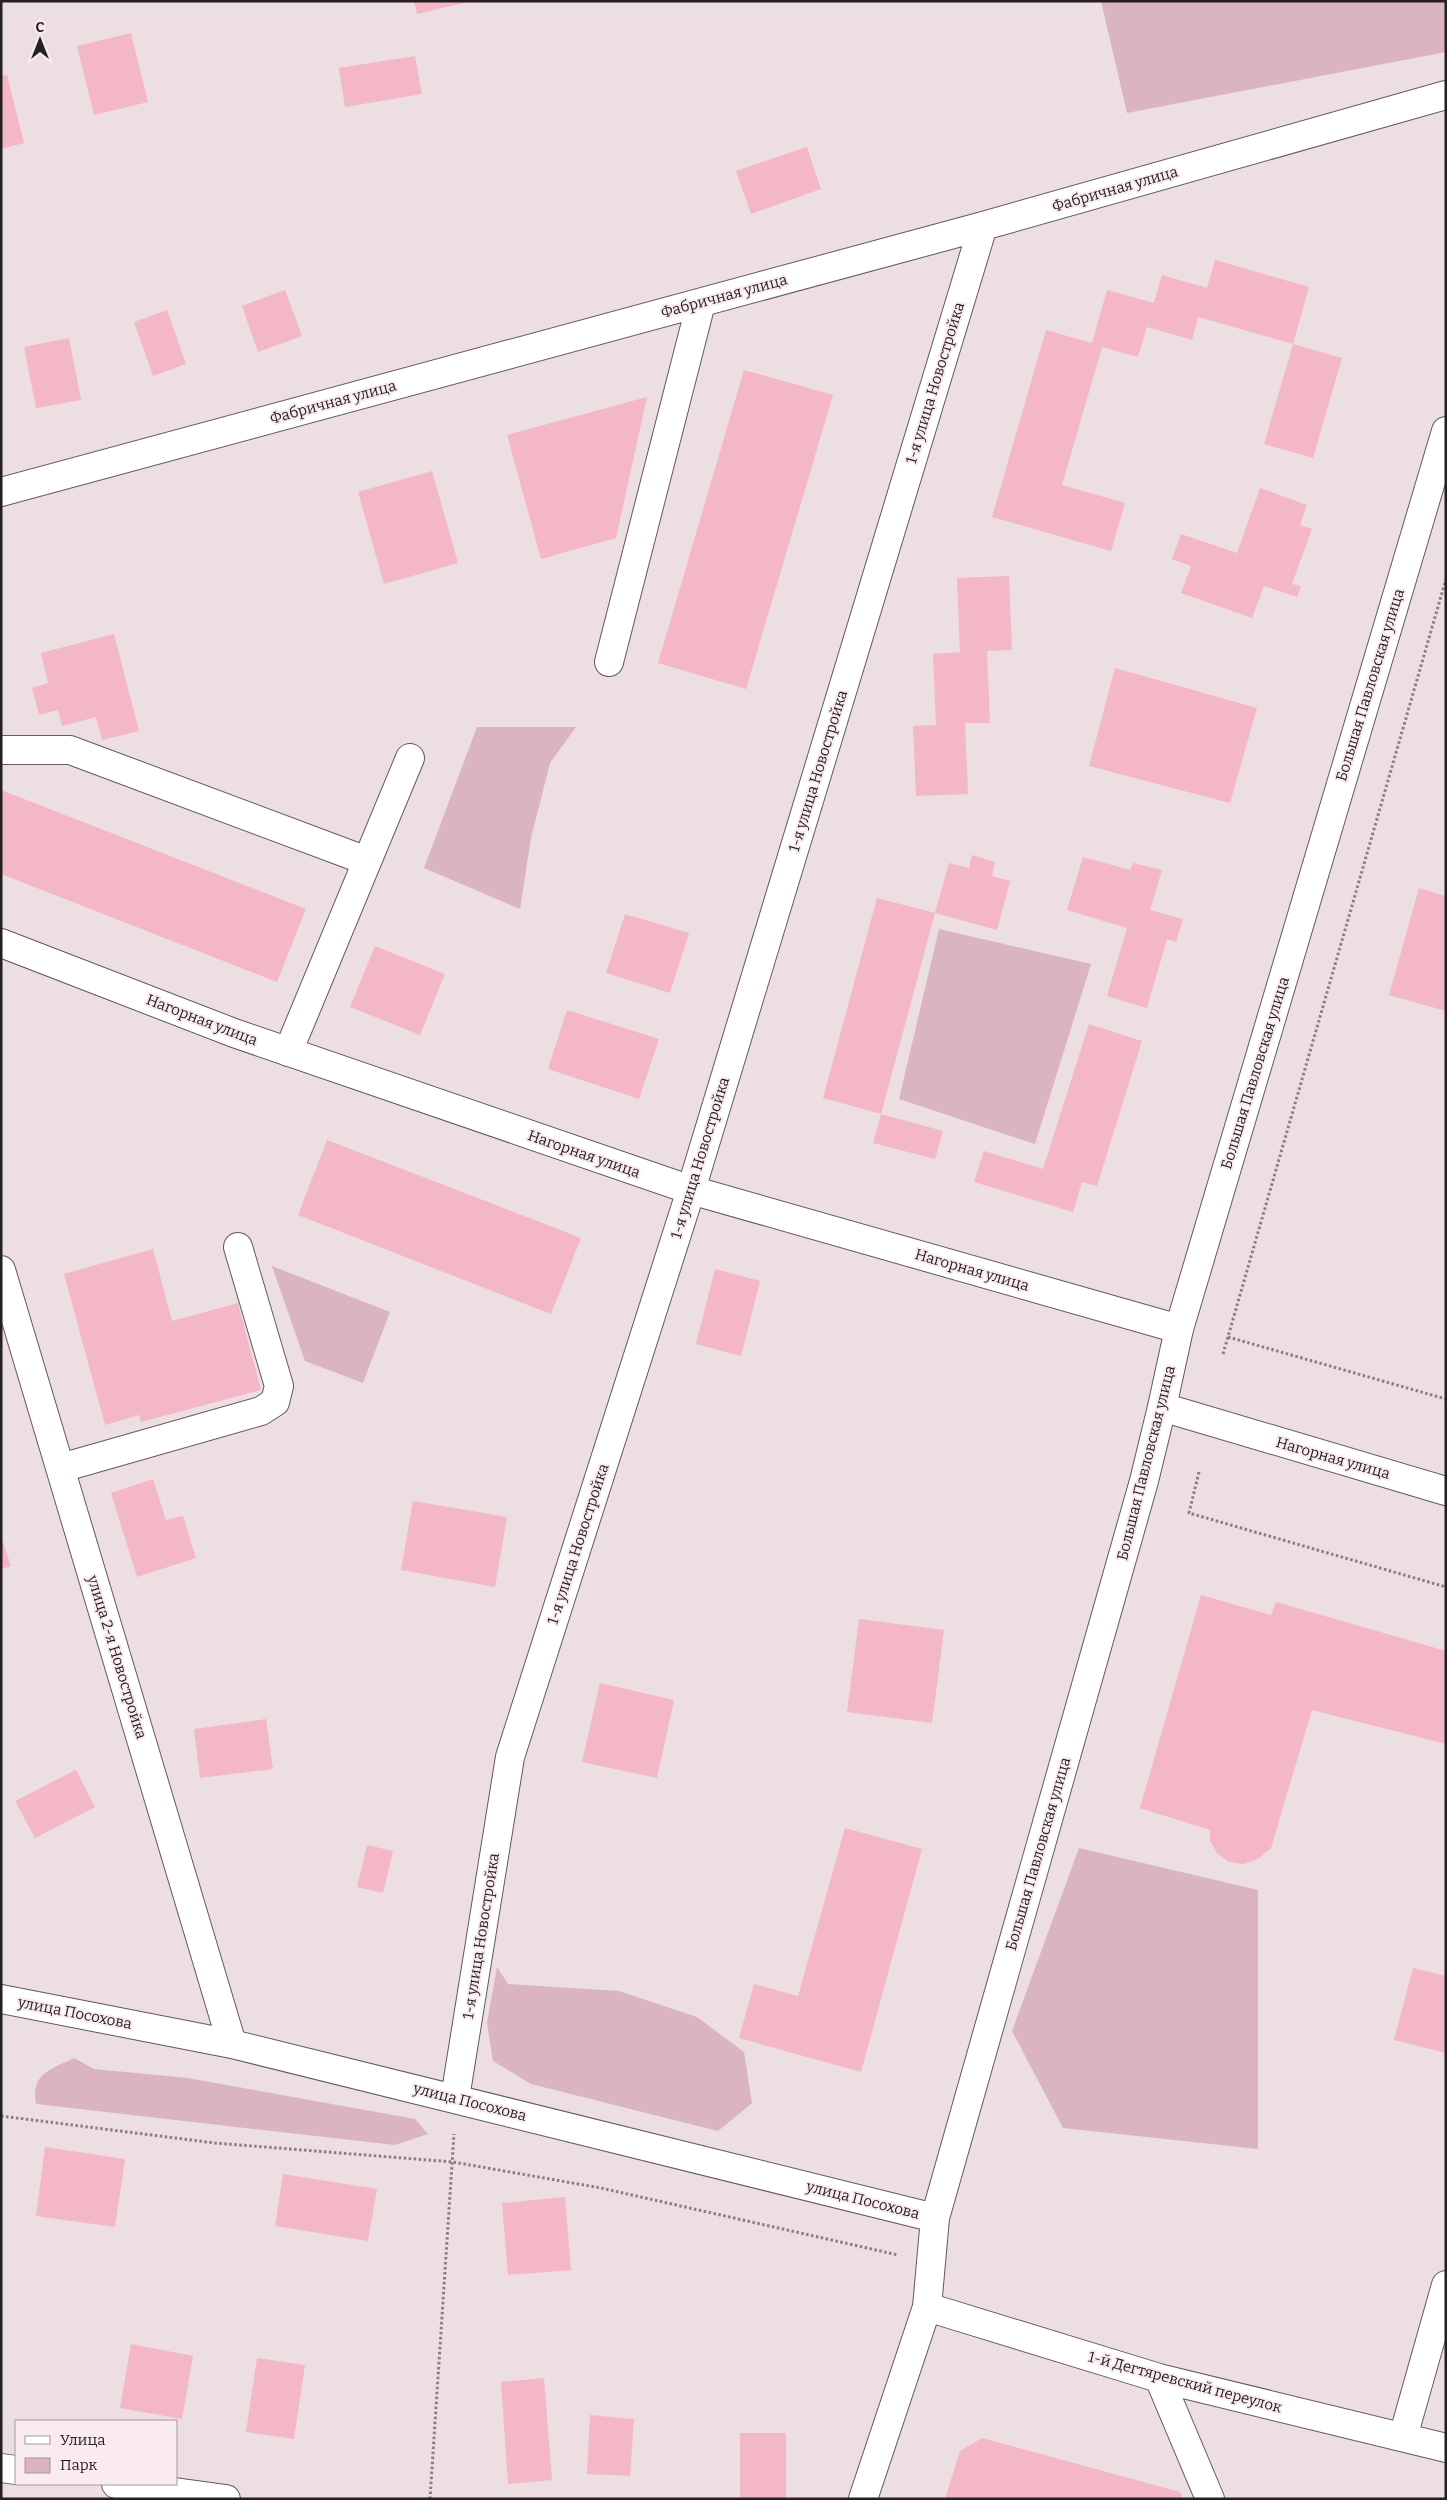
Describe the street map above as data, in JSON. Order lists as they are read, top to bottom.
{
  "streets": {
    "street": [
      "Фабричная улица",
      "1-я улица Новостройка",
      "Большая Павловская улица",
      "Нагорная улица",
      "улица 2-я Новостройка",
      "улица Посохова",
      "1-й Дегтяревский переулок"
    ]
  },
  "crossings": [
    ["Фабричная улица", "1-я улица Новостройка"],
    ["1-я улица Новостройка", "Нагорная улица"],
    ["1-я улица Новостройка", "улица Посохова"],
    ["Большая Павловская улица", "Нагорная улица"],
    ["Большая Павловская улица", "улица Посохова"],
    ["Большая Павловская улица", "1-й Дегтяревский переулок"],
    ["улица 2-я Новостройка", "улица Посохова"]
  ],
  "legend": ["Улица", "Парк"],
  "north": "top"
}
